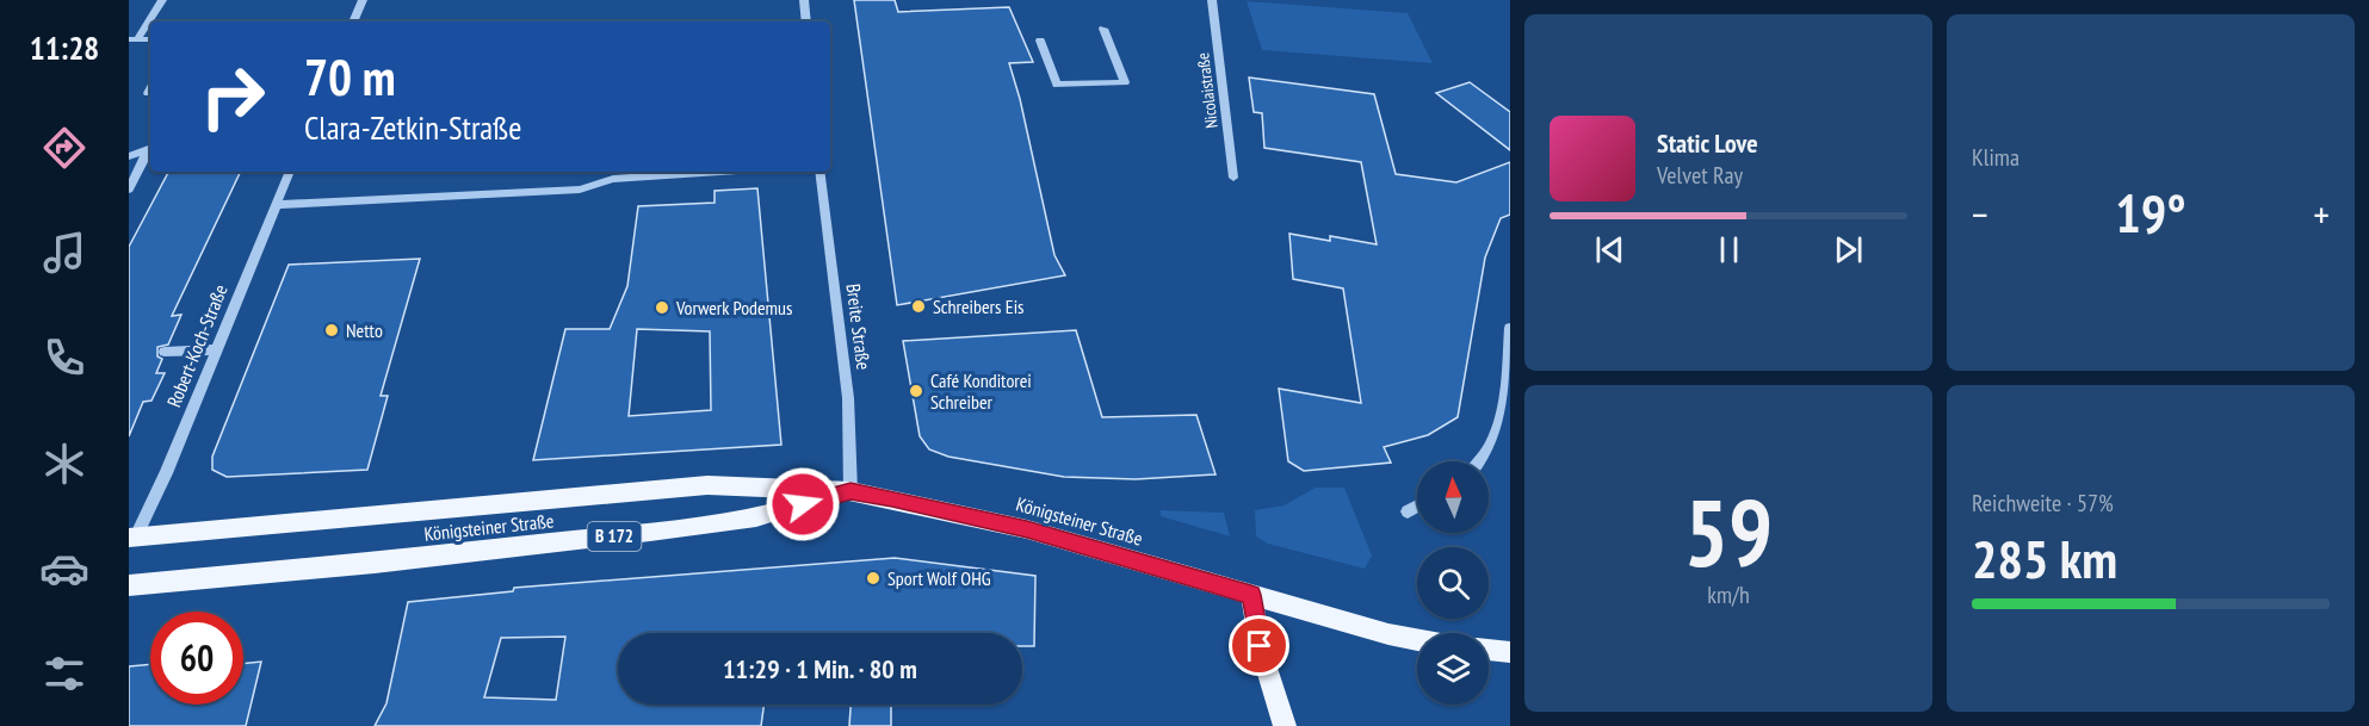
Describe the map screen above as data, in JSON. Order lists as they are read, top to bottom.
{
  "streets": {
    "main road": ["Königsteiner Straße", "B 172"],
    "street": ["Nicolaistraße", "Breite Straße", "Robert-Koch-Straße"]
  },
  "crossings": [
    ["Breite Straße", "Königsteiner Straße"],
    ["Robert-Koch-Straße", "Königsteiner Straße"],
    ["Königsteiner Straße", "B 172"]
  ],
  "places": [
    "Schreibers Eis",
    "Vorwerk Podemus",
    "Netto",
    "Café Konditorei Schreiber",
    "Sport Wolf OHG"
  ],
  "north": "top",
  "page": {
    "tabs": "11:28",
    "tile": [
      "Klima",
      ["59", "km/h"],
      ["Reichweite · 57%", "285 km"]
    ],
    "turn": ["70 m", "Clara-Zetkin-Straße"],
    "song": ["Static Love", "Velvet Ray"],
    "heat": ["−", "19°", "+"],
    "limit": "60",
    "trip": "11:29 · 1 Min. · 80 m"
  }
}
